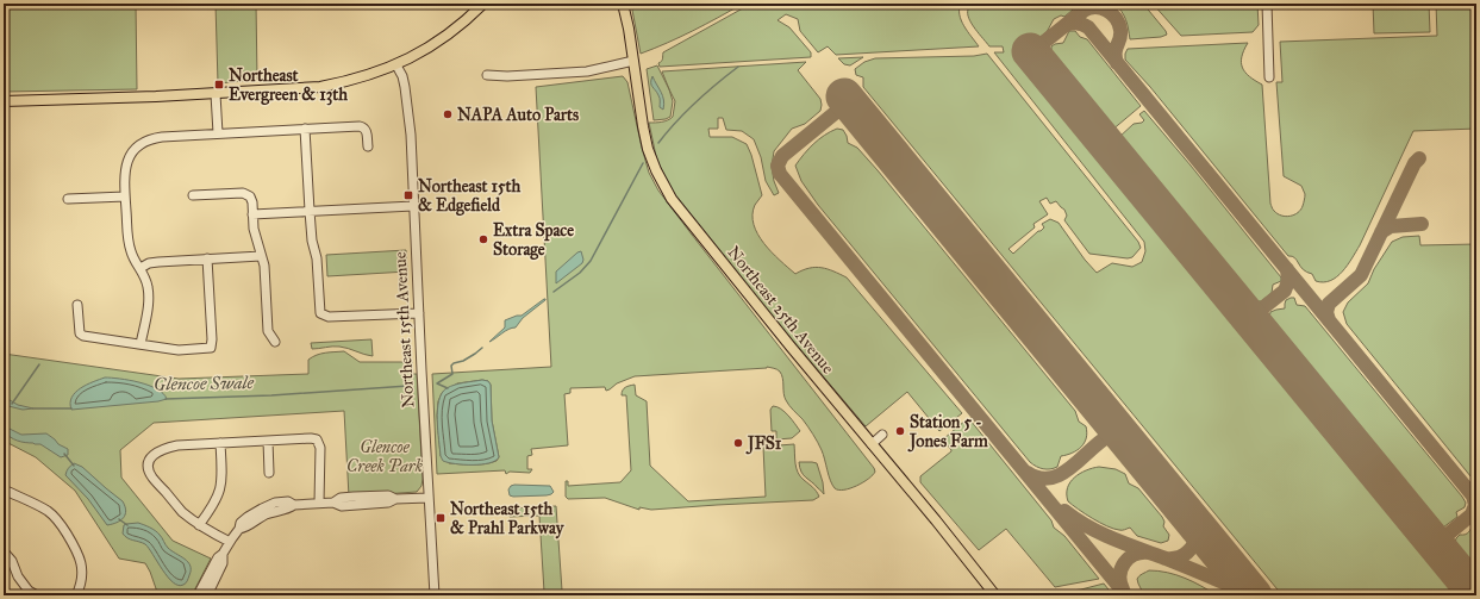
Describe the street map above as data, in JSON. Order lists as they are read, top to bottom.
{
  "streets": {
    "main road": ["Northeast 25th Avenue"],
    "street": ["Northeast 15th Avenue"]
  },
  "water": ["Glencoe Swale"],
  "parks": ["Glencoe Creek Park"],
  "places": {
    "transit": ["Northeast Evergreen & 13th", "Northeast 15th & Edgefield", "Northeast 15th & Prahl Parkway"],
    "other": [
      "NAPA Auto Parts",
      "Extra Space Storage",
      "Station 5 - Jones Farm",
      "JFS1"
    ]
  }
}
